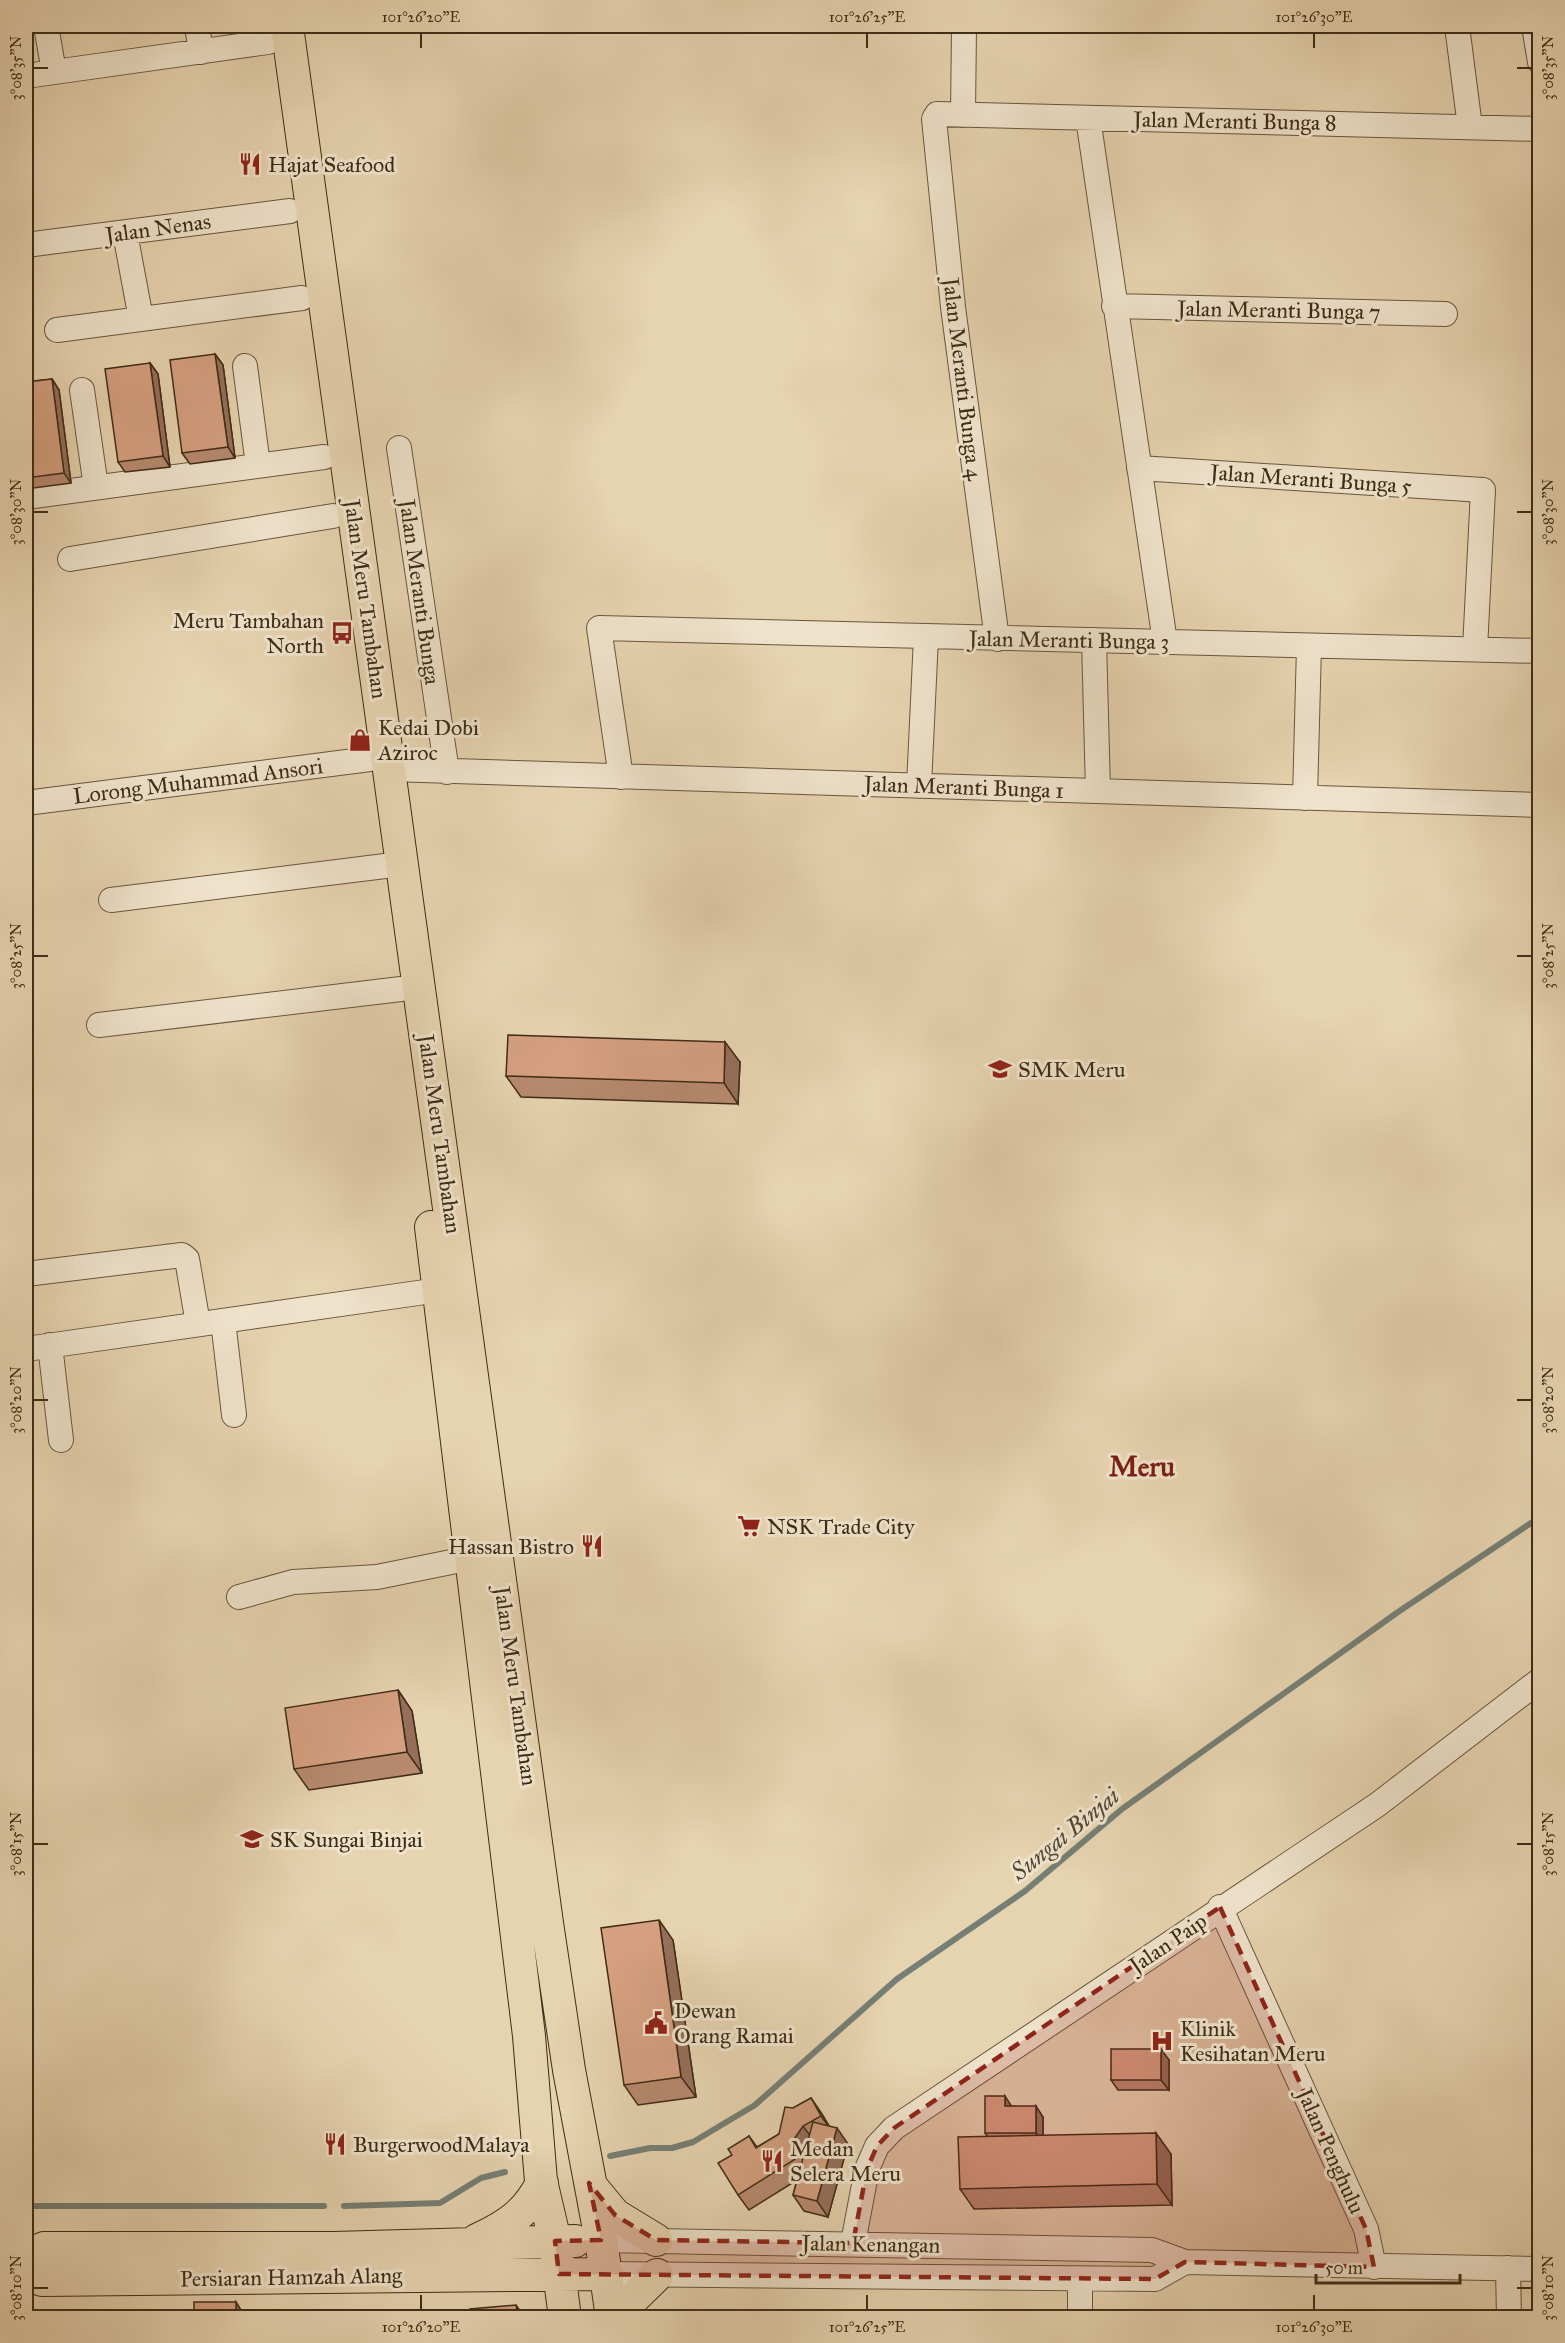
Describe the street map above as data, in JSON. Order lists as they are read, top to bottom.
{
  "streets": {
    "main road": ["Jalan Meru Tambahan", "Jalan Kenangan", "Persiaran Hamzah Alang"],
    "street": [
      "Jalan Meranti Bunga 8",
      "Jalan Nenas",
      "Jalan Meranti Bunga 7",
      "Jalan Meranti Bunga 4",
      "Jalan Meranti Bunga 5",
      "Jalan Meranti Bunga",
      "Jalan Meranti Bunga 3",
      "Lorong Muhammad Ansori",
      "Jalan Meranti Bunga 1",
      "Jalan Paip",
      "Jalan Penghulu"
    ]
  },
  "crossings": [
    ["Jalan Meranti Bunga 8", "Jalan Meranti Bunga 4"],
    ["Jalan Nenas", "Jalan Meru Tambahan"],
    ["Jalan Meranti Bunga 4", "Jalan Meranti Bunga 3"],
    ["Jalan Meranti Bunga 5", "Jalan Meranti Bunga 3"],
    ["Jalan Meranti Bunga", "Jalan Meranti Bunga 1"],
    ["Jalan Meru Tambahan", "Lorong Muhammad Ansori"],
    ["Jalan Meru Tambahan", "Jalan Meranti Bunga 1"],
    ["Jalan Meru Tambahan", "Jalan Kenangan"],
    ["Jalan Meru Tambahan", "Persiaran Hamzah Alang"],
    ["Jalan Meranti Bunga 3", "Jalan Meranti Bunga 1"],
    ["Lorong Muhammad Ansori", "Jalan Meranti Bunga 1"],
    ["Jalan Paip", "Jalan Penghulu"],
    ["Jalan Paip", "Jalan Kenangan"],
    ["Jalan Penghulu", "Jalan Kenangan"],
    ["Jalan Kenangan", "Persiaran Hamzah Alang"]
  ],
  "districts": ["Meru"],
  "water": ["Sungai Binjai"],
  "places": {
    "restaurant": [
      "Hajat Seafood",
      "Hassan Bistro",
      "BurgerwoodMalaya",
      "Medan Selera Meru"
    ],
    "bus stop": ["Meru Tambahan North"],
    "shop": ["Kedai Dobi Aziroc"],
    "school or university": ["SMK Meru", "SK Sungai Binjai"],
    "supermarket": ["NSK Trade City"],
    "public building": ["Dewan Orang Ramai"],
    "hospital": ["Klinik Kesihatan Meru"]
  },
  "scale_bar": "50 m",
  "coordinates": [
    "101°26'20\"E",
    "101°26'25\"E",
    "101°26'30\"E",
    "3°08'35\"N",
    "3°08'30\"N",
    "3°08'25\"N",
    "3°08'20\"N",
    "3°08'15\"N",
    "3°08'10\"N"
  ]
}
